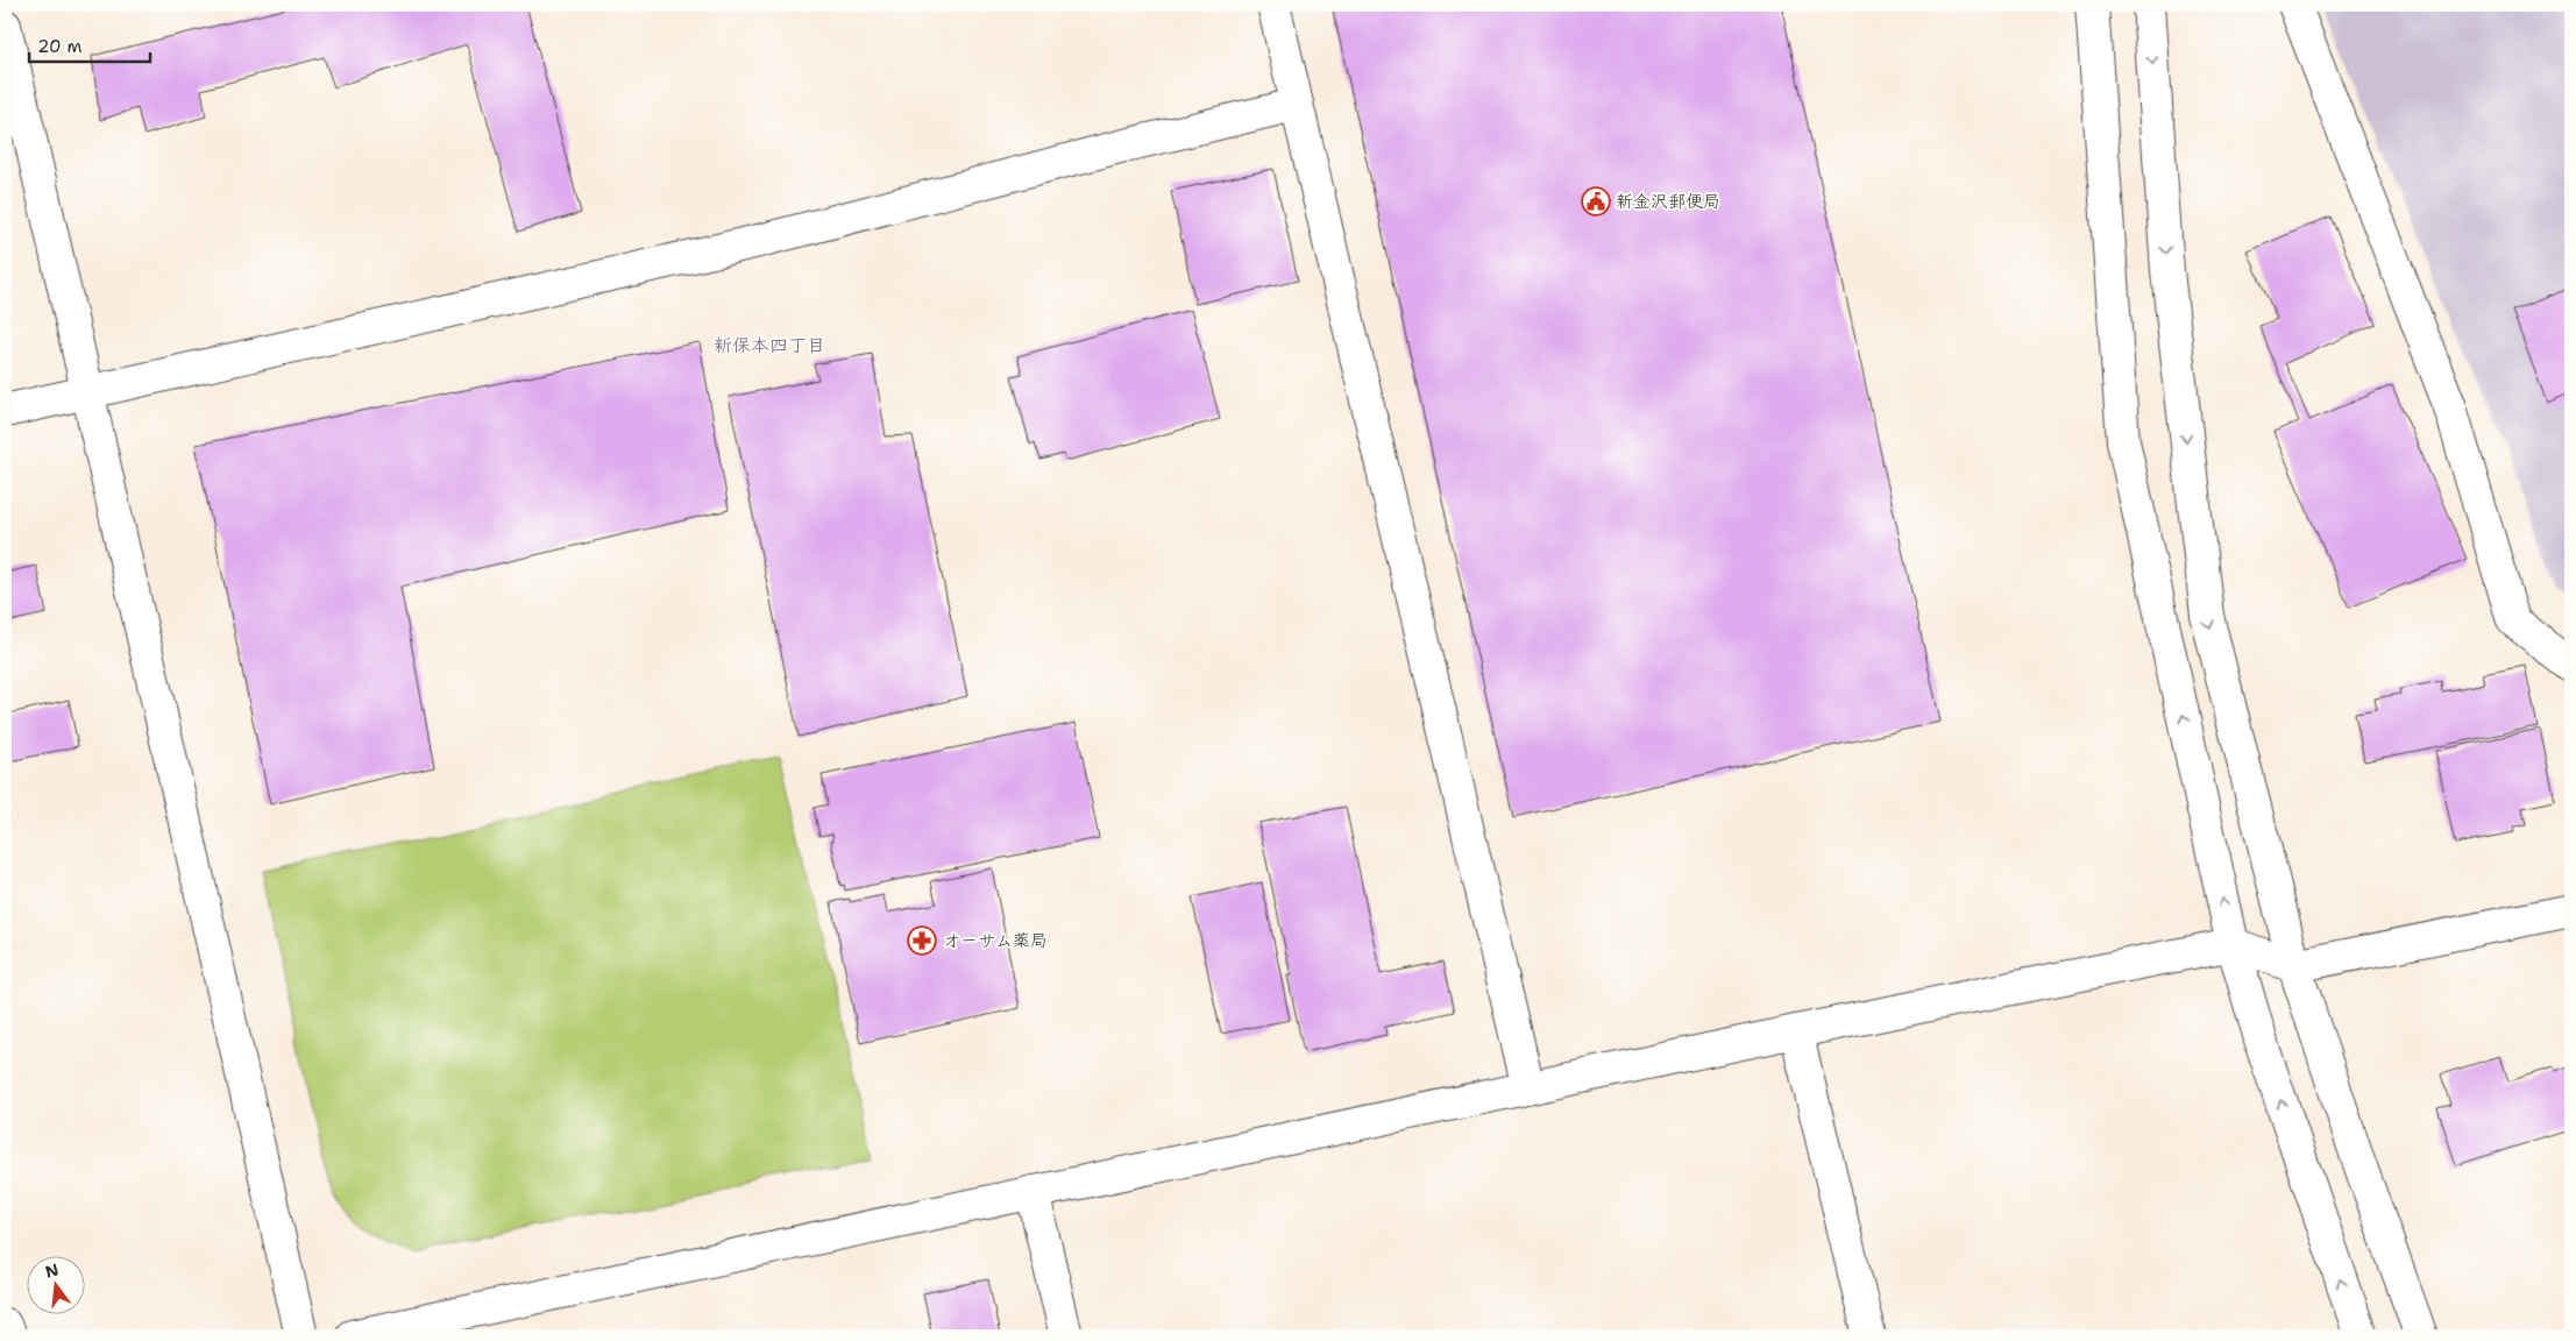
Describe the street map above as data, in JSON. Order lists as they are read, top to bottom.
{
  "districts": ["新保本四丁目"],
  "places": {
    "public building": ["新金沢郵便局"],
    "pharmacy": ["オーサム薬局"]
  },
  "scale_bar": "20 m",
  "north": "top"
}
